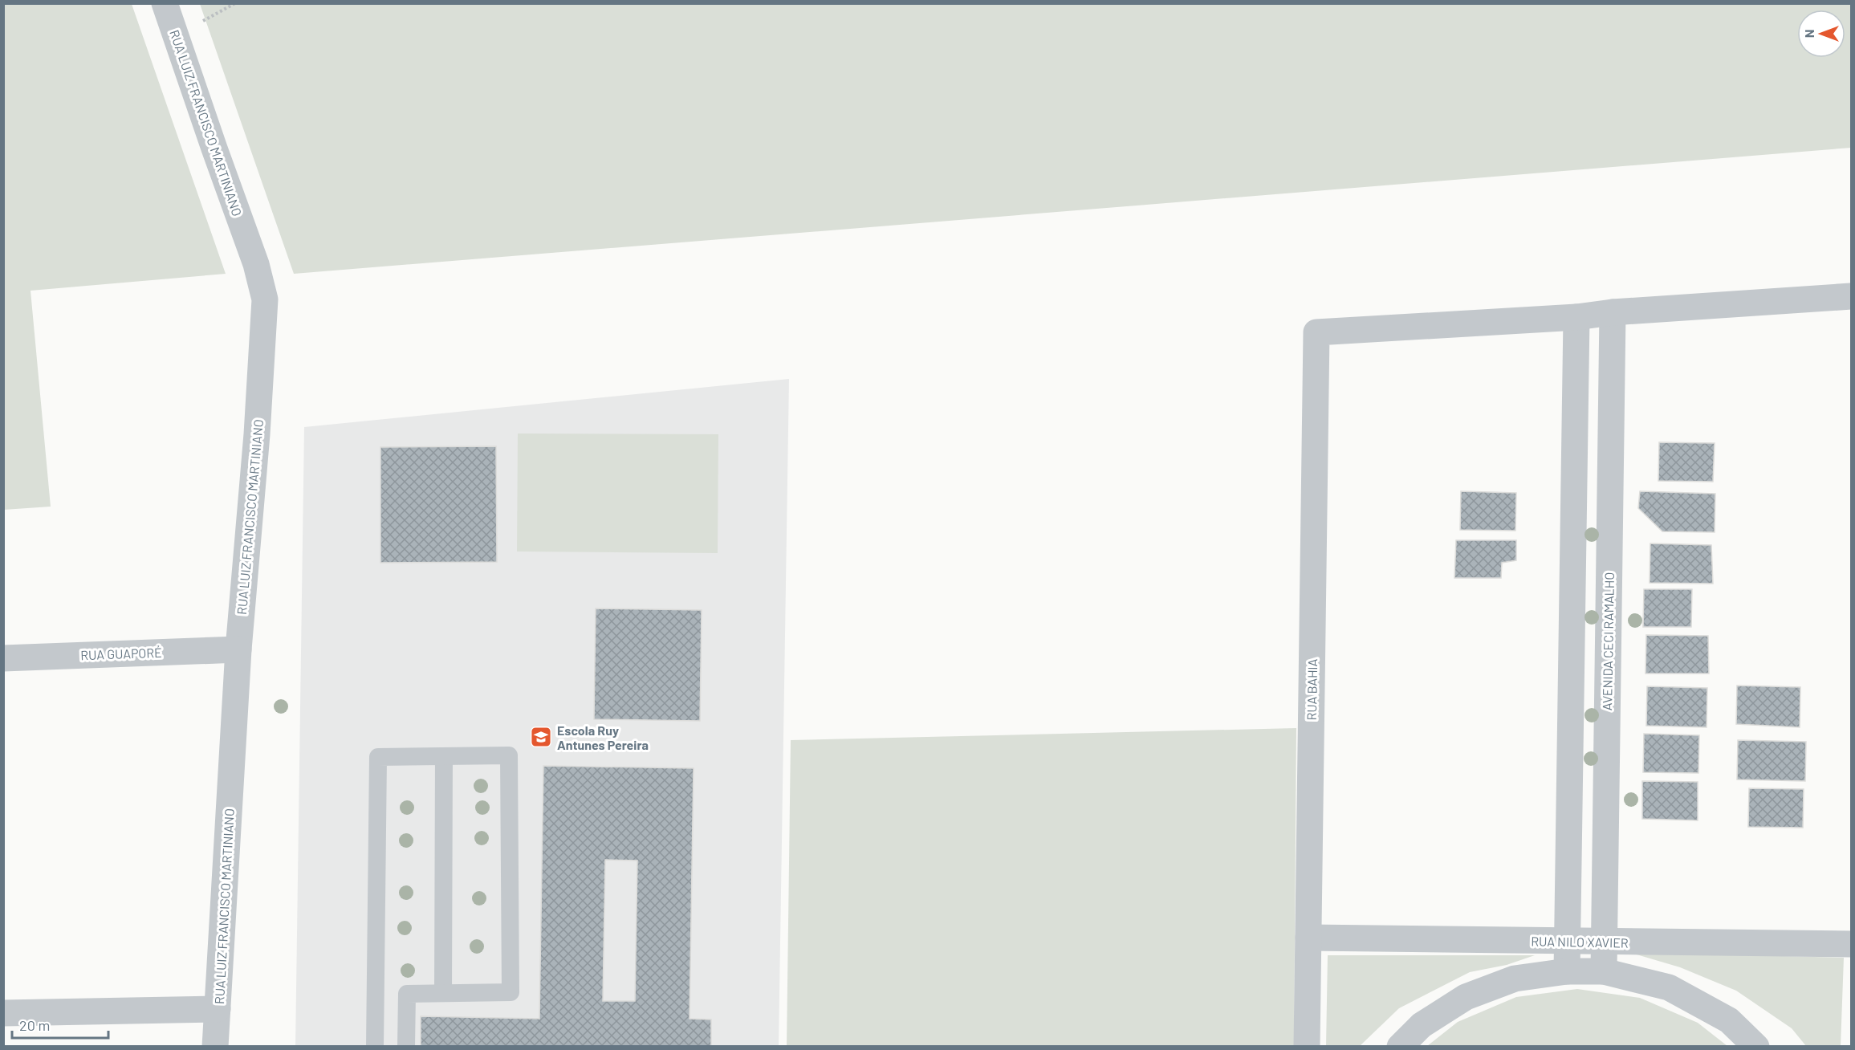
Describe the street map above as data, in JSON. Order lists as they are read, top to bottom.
{
  "streets": {
    "street": [
      "RUA LUIZ FRANCISCO MARTINIANO",
      "AVENIDA CECI RAMALHO",
      "RUA GUAPORÉ",
      "RUA BAHIA",
      "RUA NILO XAVIER"
    ]
  },
  "crossings": [
    ["RUA LUIZ FRANCISCO MARTINIANO", "RUA GUAPORÉ"],
    ["AVENIDA CECI RAMALHO", "RUA NILO XAVIER"],
    ["RUA BAHIA", "RUA NILO XAVIER"]
  ],
  "places": {
    "school or university": ["Escola Ruy Antunes Pereira"]
  },
  "scale_bar": "20 m",
  "north": "left"
}
